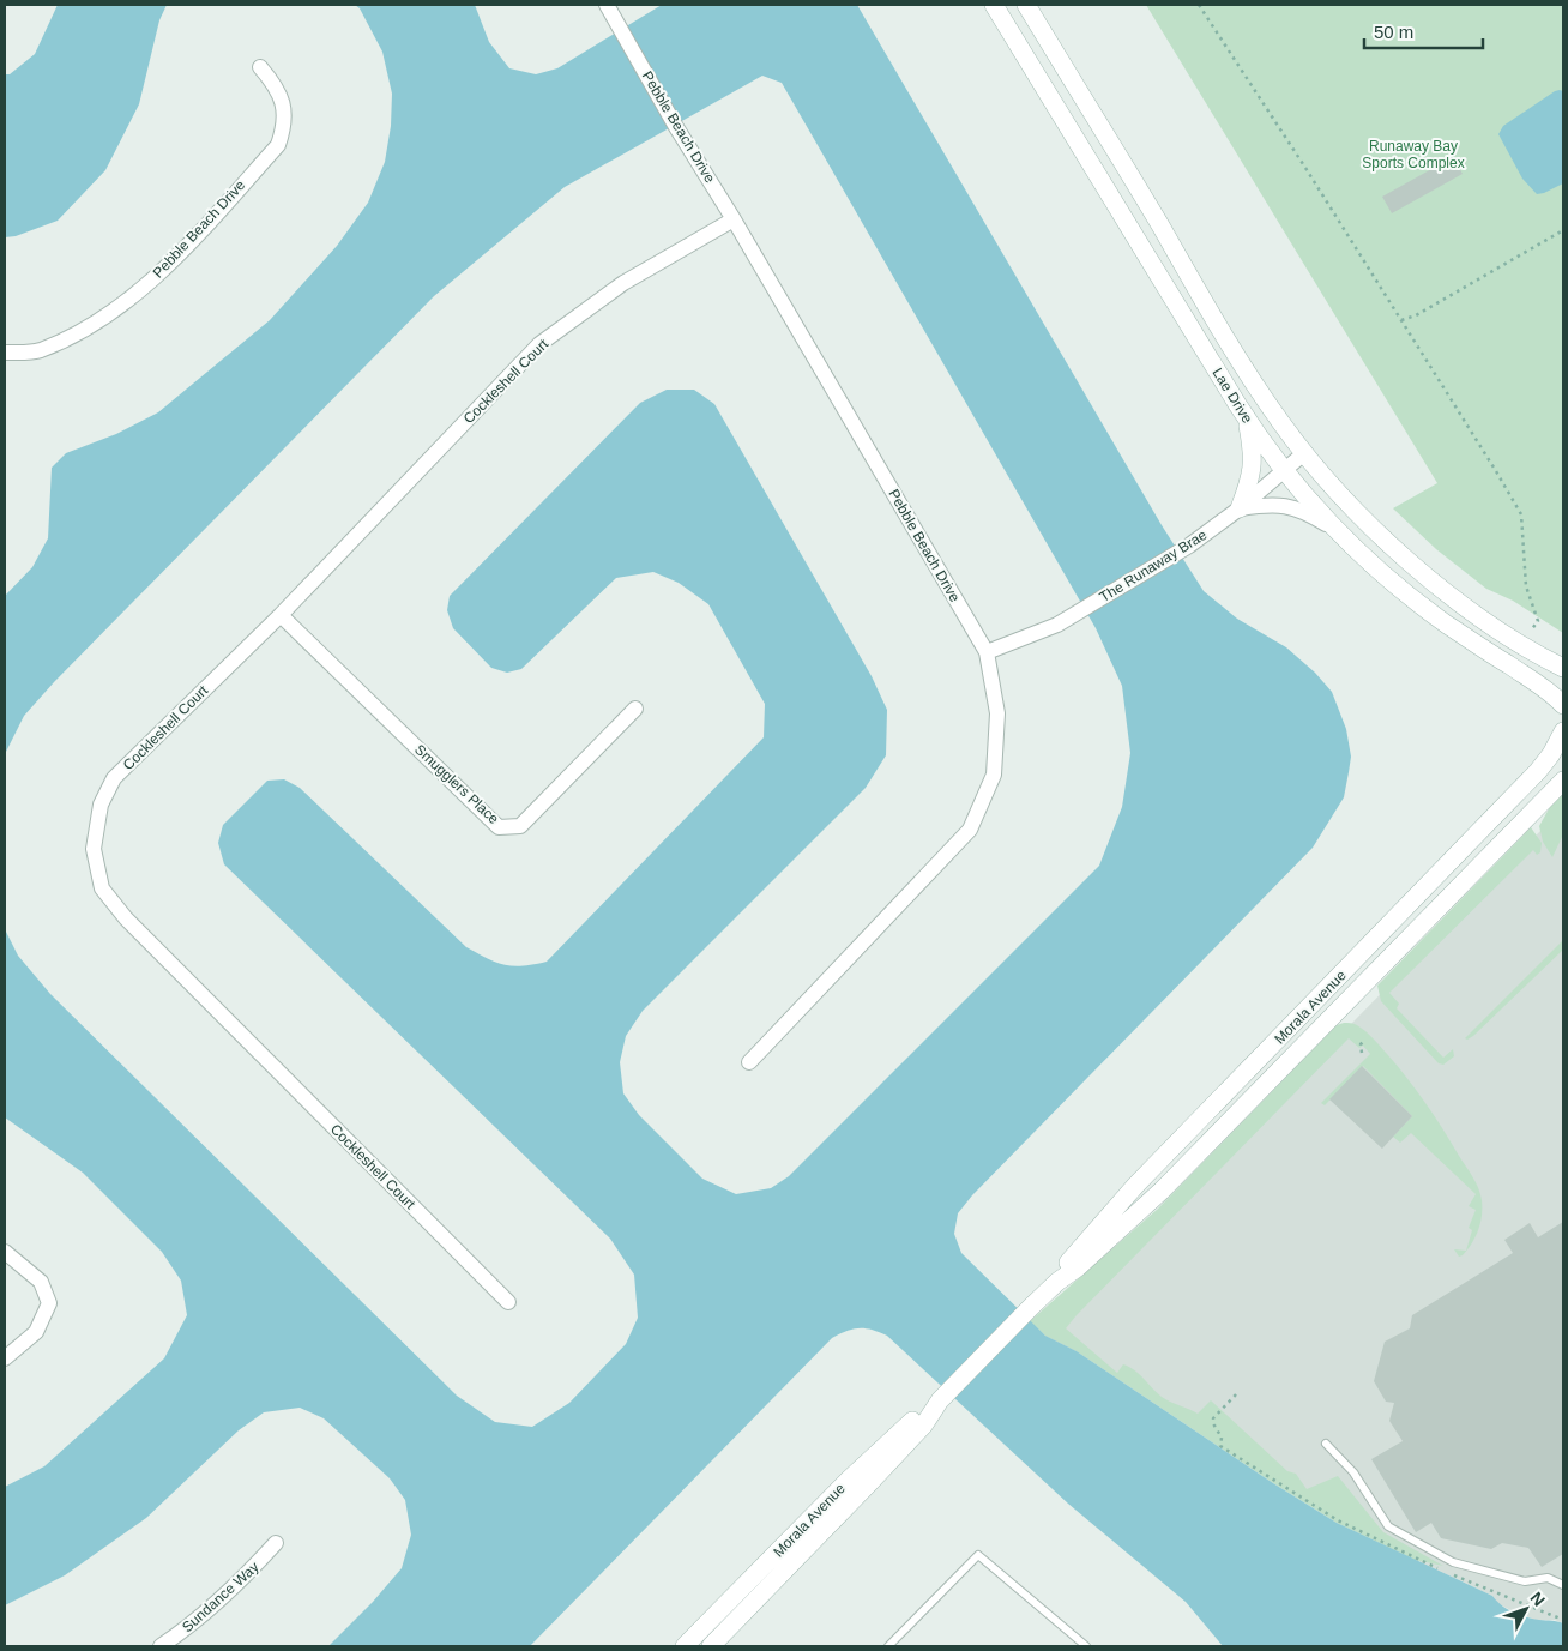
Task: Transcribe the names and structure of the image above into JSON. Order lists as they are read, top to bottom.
{
  "streets": {
    "main road": ["Lae Drive", "Morala Avenue"],
    "street": [
      "Pebble Beach Drive",
      "Cockleshell Court",
      "The Runaway Brae",
      "Smugglers Place",
      "Sundance Way"
    ]
  },
  "crossings": [
    ["Pebble Beach Drive", "Cockleshell Court"],
    ["Pebble Beach Drive", "The Runaway Brae"],
    ["Cockleshell Court", "Smugglers Place"],
    ["Lae Drive", "The Runaway Brae"]
  ],
  "parks": ["Runaway Bay Sports Complex"],
  "scale_bar": "50 m",
  "north": "top right"
}
